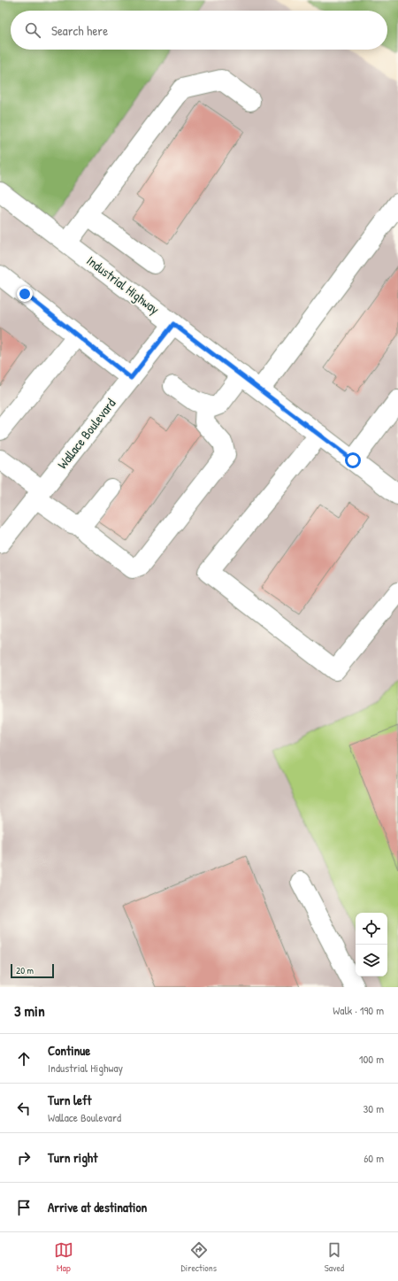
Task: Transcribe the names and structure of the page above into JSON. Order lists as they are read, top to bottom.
{
  "streets": {
    "street": ["Industrial Highway", "Wallace Boulevard"]
  },
  "crossings": [
    ["Industrial Highway", "Wallace Boulevard"]
  ],
  "scale_bar": "20 m",
  "page": {
    "search": "Search here",
    "scale": "20 m",
    "heading": ["3 min", "Walk · 190 m"],
    "list": [
      ["Continue", "Industrial Highway", "100 m"],
      ["Turn left", "Wallace Boulevard", "30 m"],
      ["Turn right", "60 m"],
      "Arrive at destination"
    ],
    "nav": ["Map", "Directions", "Saved"]
  }
}
